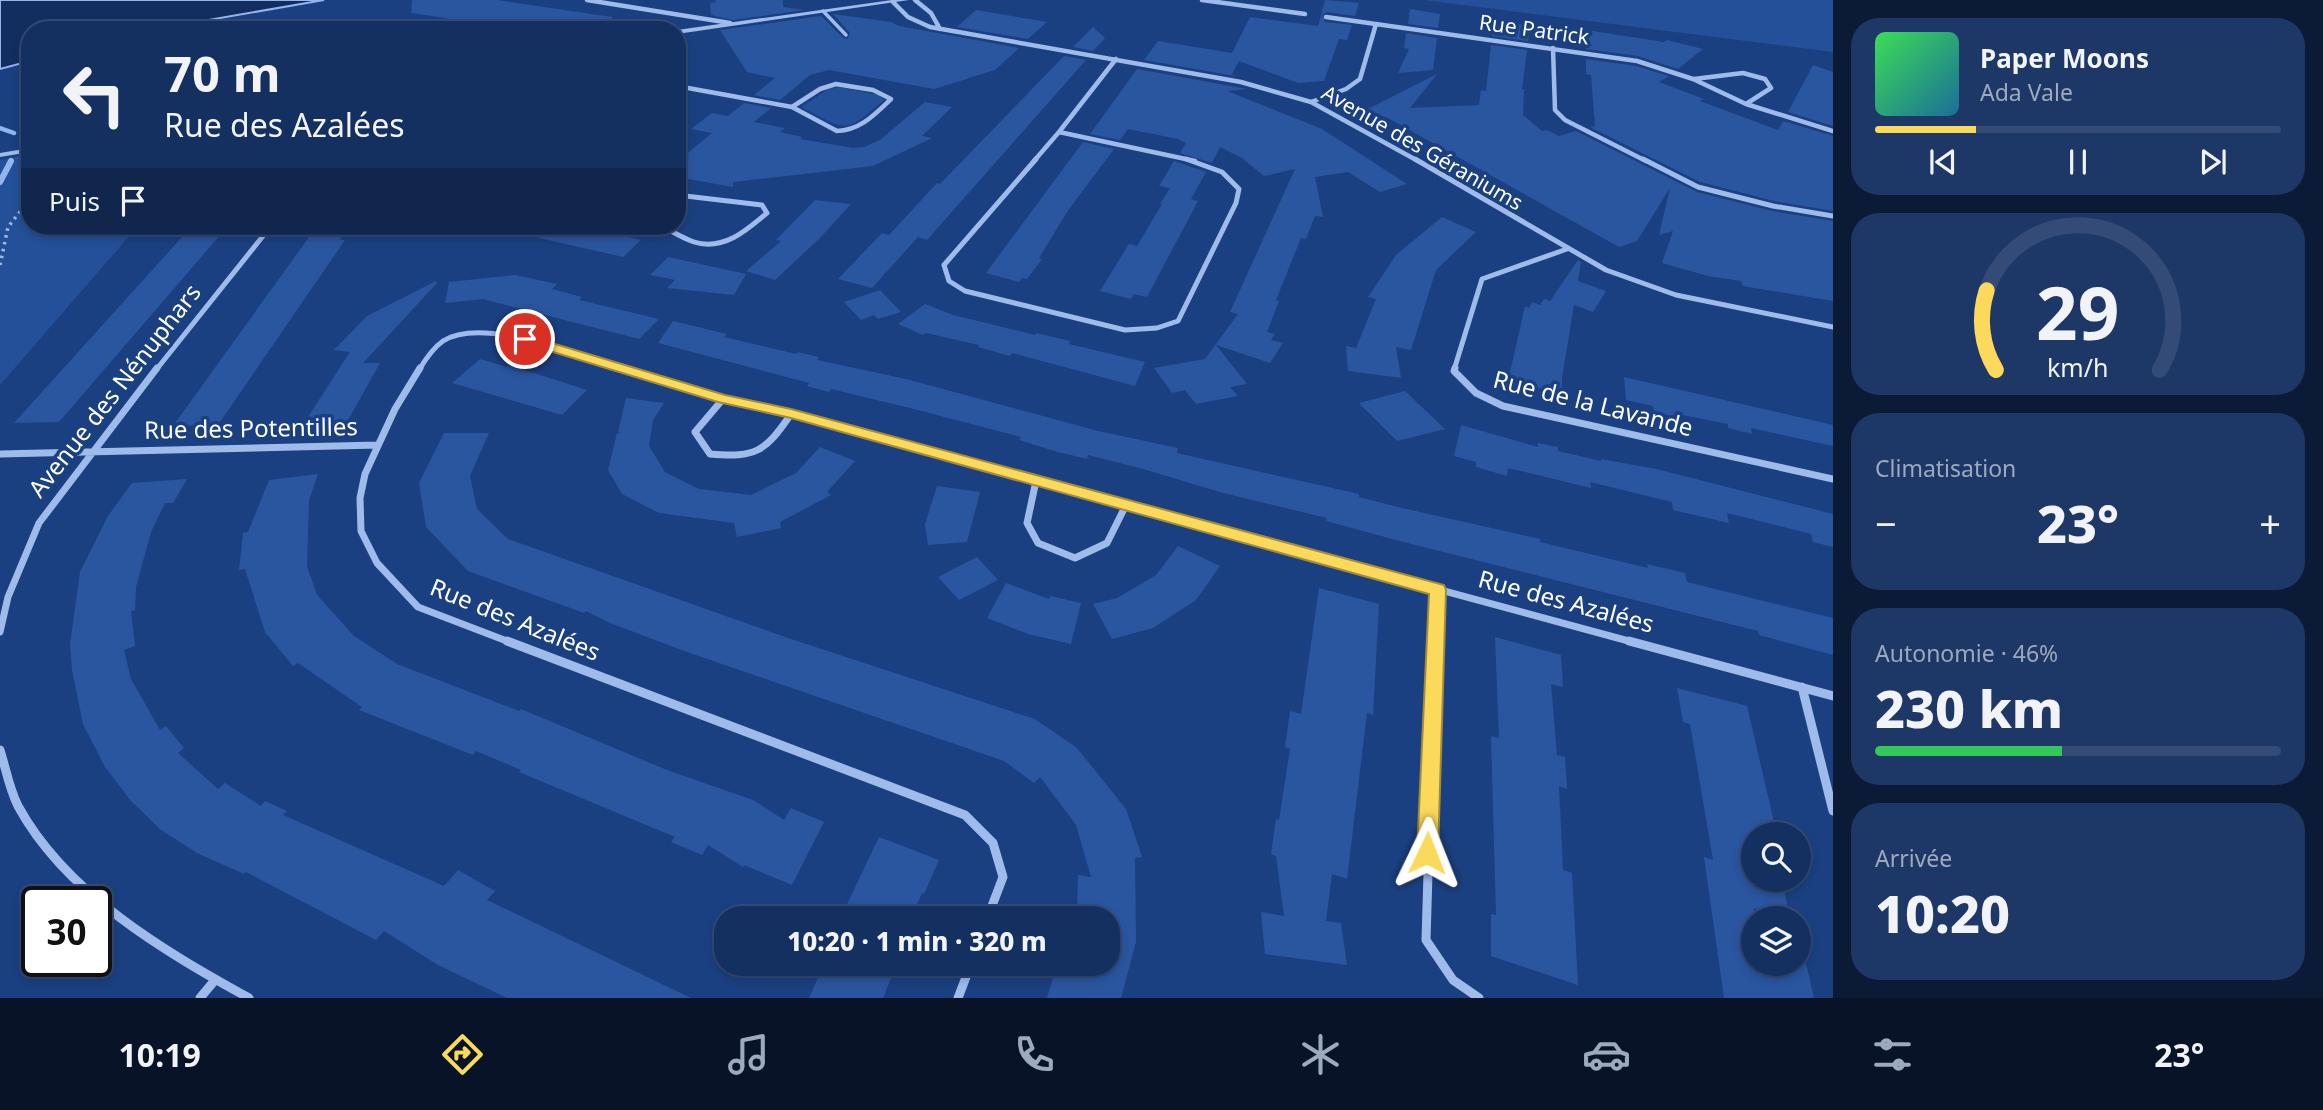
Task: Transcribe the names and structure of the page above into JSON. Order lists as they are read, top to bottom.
{
  "streets": {
    "street": [
      "Rue Patrick",
      "Avenue des Géraniums",
      "Avenue des Nénuphars",
      "Rue de la Lavande",
      "Rue des Potentilles",
      "Rue des Azalées"
    ]
  },
  "crossings": [
    ["Avenue des Géraniums", "Rue de la Lavande"],
    ["Avenue des Nénuphars", "Rue des Potentilles"],
    ["Rue des Potentilles", "Rue des Azalées"]
  ],
  "page": {
    "turn": ["70 m", "Rue des Azalées"],
    "song": ["Paper Moons", "Ada Vale"],
    "then": "Puis",
    "tile": [
      "Climatisation",
      ["Autonomie · 46%", "230 km"],
      ["Arrivée", "10:20"]
    ],
    "heat": ["−", "23°", "+"],
    "limit": "30",
    "trip": "10:20 · 1 min · 320 m",
    "tabs": ["10:19", "23°"],
    "gauge": ["29", "km/h"]
  }
}
